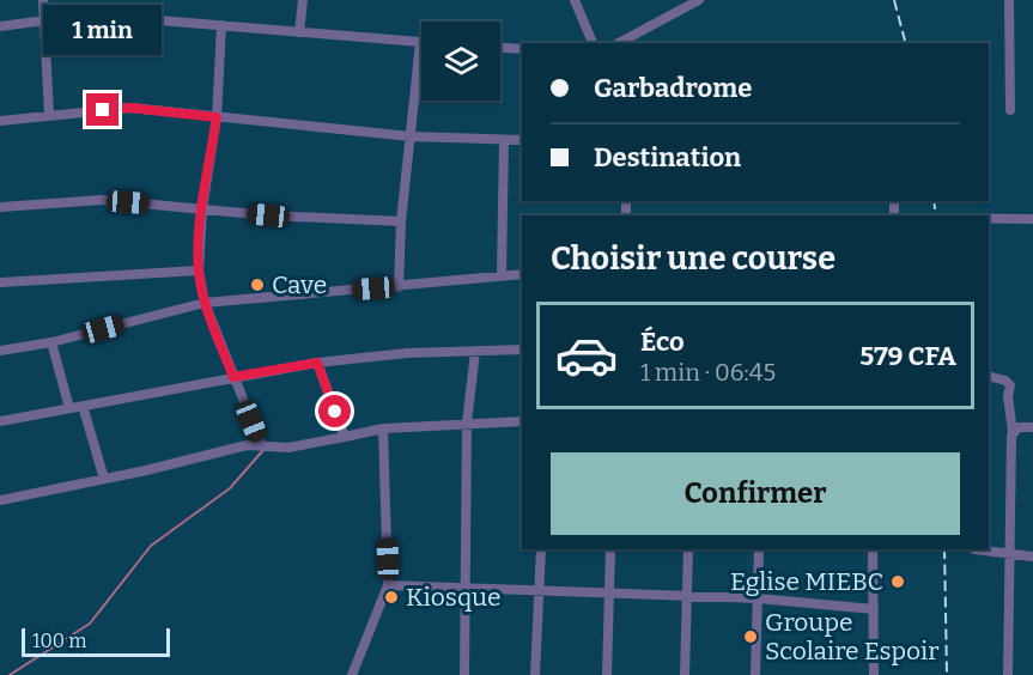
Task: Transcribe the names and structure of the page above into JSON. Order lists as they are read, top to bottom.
{
  "places": [
    "Cave",
    "Eglise MIEBC",
    "Kiosque",
    "Groupe Scolaire Espoir"
  ],
  "scale_bar": "100 m",
  "page": {
    "bubble": "1 min",
    "banner": ["Garbadrome", "Destination"],
    "heading": "Choisir une course",
    "list": [
      {
        "name": "Éco",
        "note": "1 min · 06:45",
        "value": "579 CFA"
      }
    ],
    "buttons": "Confirmer",
    "scale": "100 m"
  }
}
